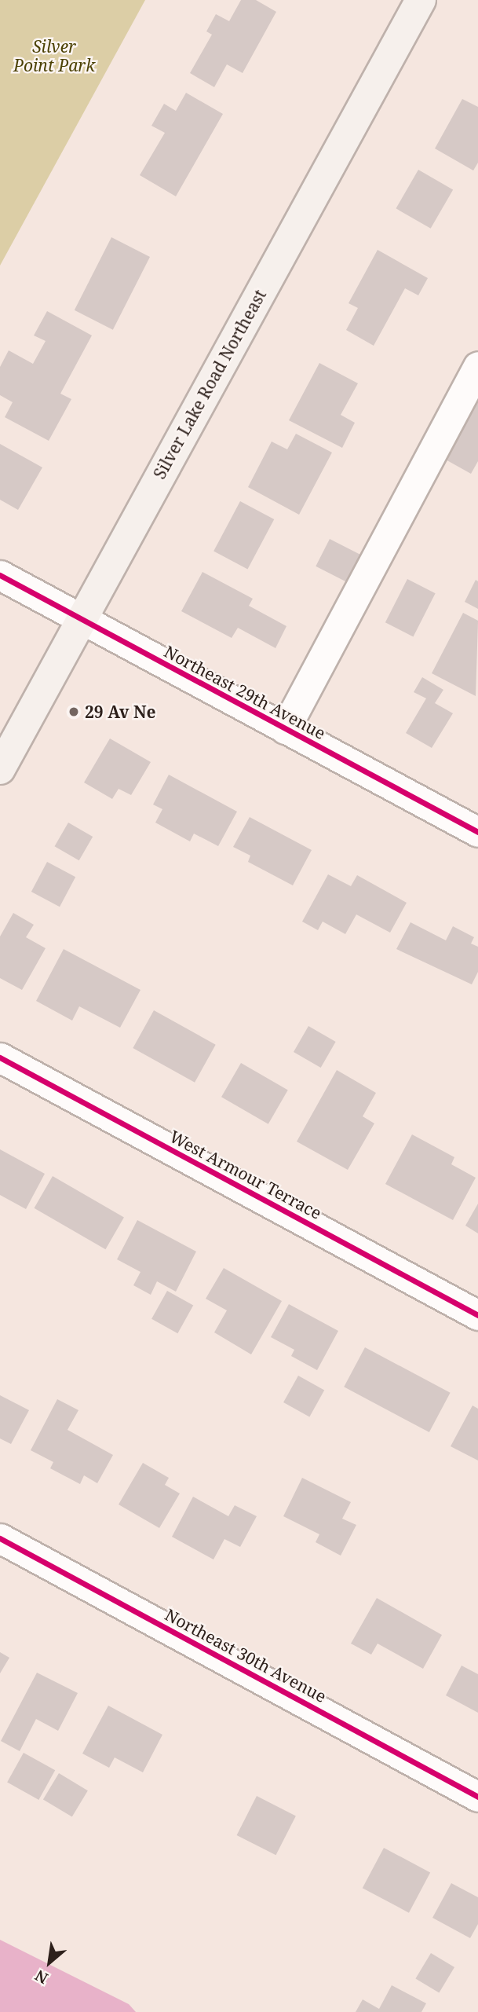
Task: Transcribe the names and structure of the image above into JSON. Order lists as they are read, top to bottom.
{
  "streets": {
    "main road": ["Silver Lake Road Northeast"],
    "street": ["Northeast 29th Avenue", "West Armour Terrace", "Northeast 30th Avenue"]
  },
  "crossings": [
    ["Silver Lake Road Northeast", "Northeast 29th Avenue"]
  ],
  "parks": ["Silver Point Park"],
  "places": ["29 Av Ne"],
  "north": "bottom left"
}
